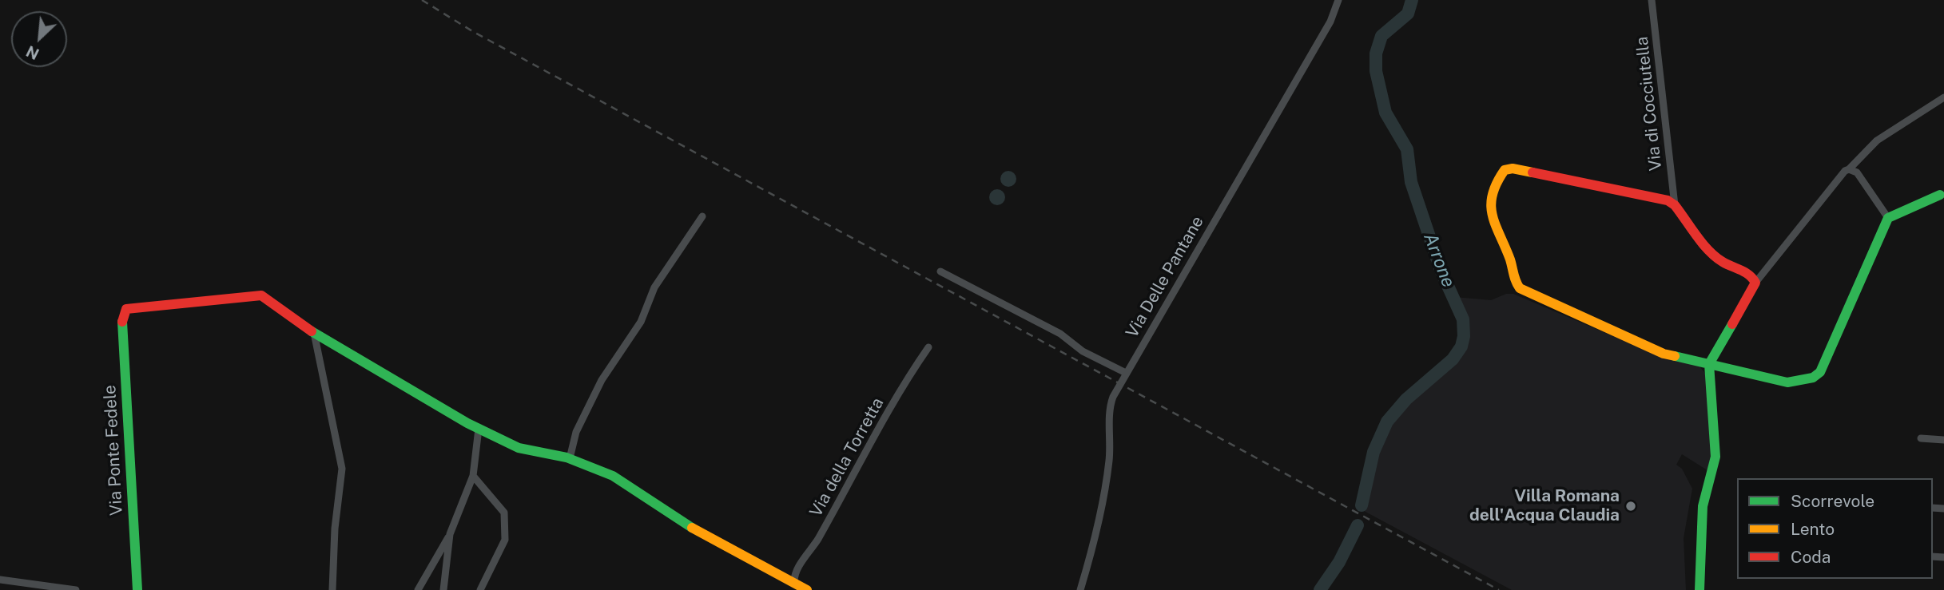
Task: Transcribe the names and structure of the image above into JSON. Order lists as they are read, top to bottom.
{
  "streets": {
    "street": [
      "Via di Cocciutella",
      "Via Delle Pantane",
      "Via Ponte Fedele",
      "Via della Torretta"
    ]
  },
  "water": ["Arrone"],
  "places": ["Villa Romana dell'Acqua Claudia"],
  "legend": ["Scorrevole", "Lento", "Coda"],
  "north": "bottom left"
}
